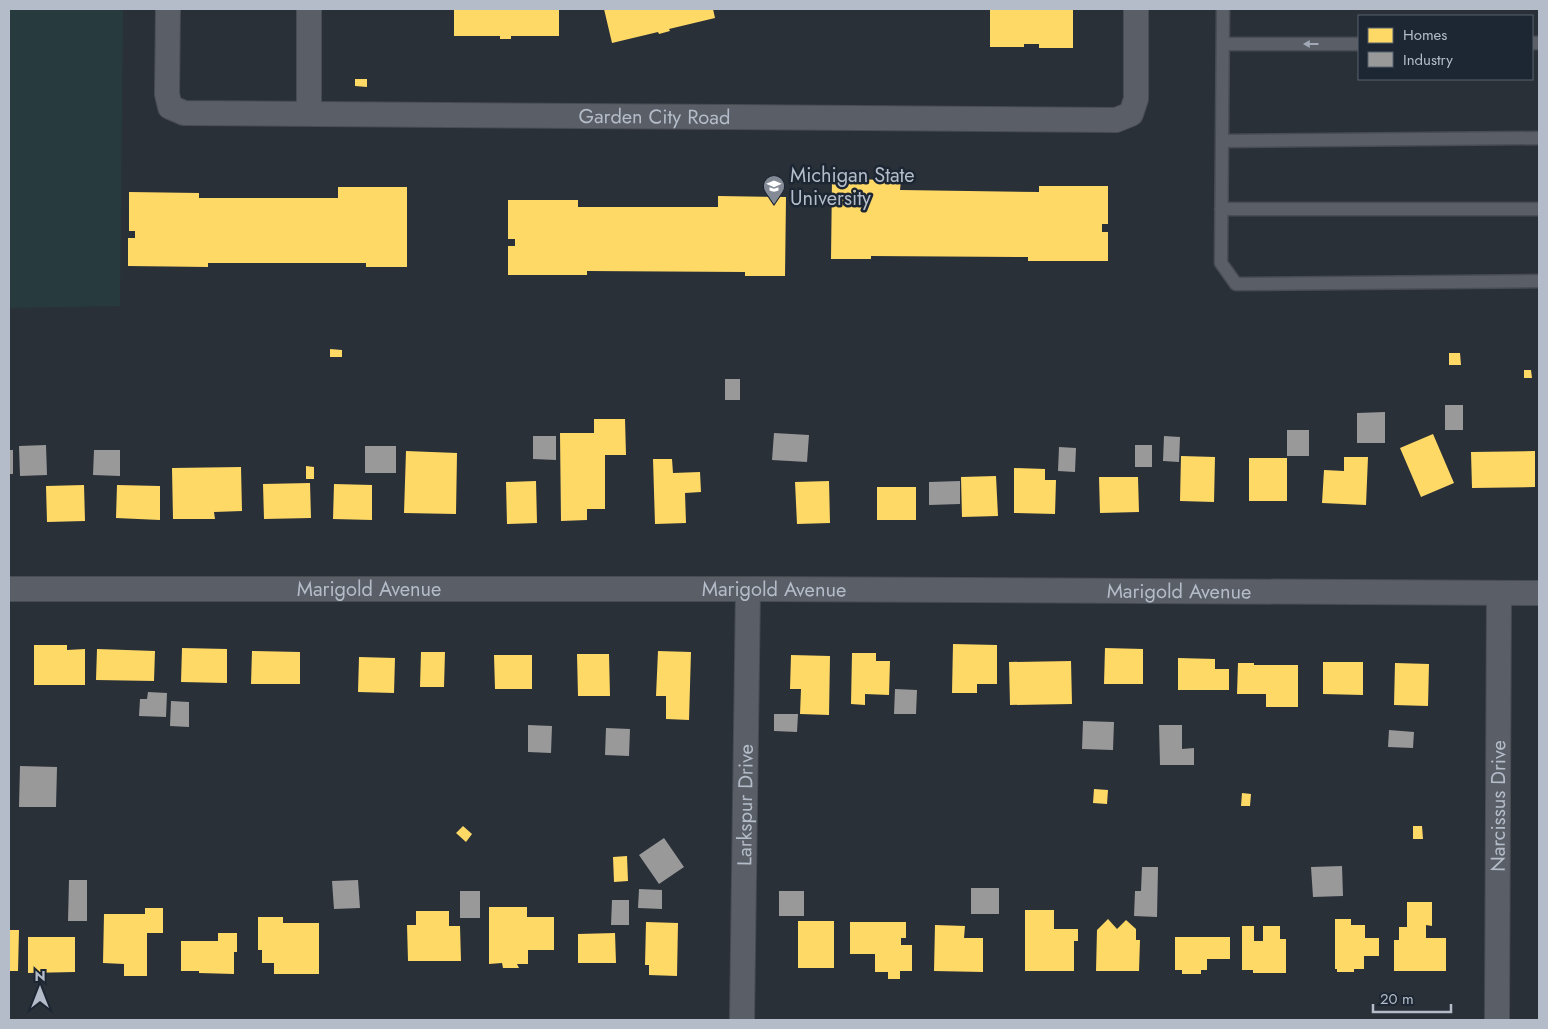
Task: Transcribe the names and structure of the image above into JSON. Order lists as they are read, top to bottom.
{
  "streets": {
    "street": [
      "Garden City Road",
      "Marigold Avenue",
      "Larkspur Drive",
      "Narcissus Drive"
    ]
  },
  "crossings": [
    ["Marigold Avenue", "Larkspur Drive"],
    ["Marigold Avenue", "Narcissus Drive"]
  ],
  "places": {
    "school or university": ["Michigan State University"]
  },
  "legend": ["Homes", "Industry"],
  "scale_bar": "20 m",
  "north": "top"
}
